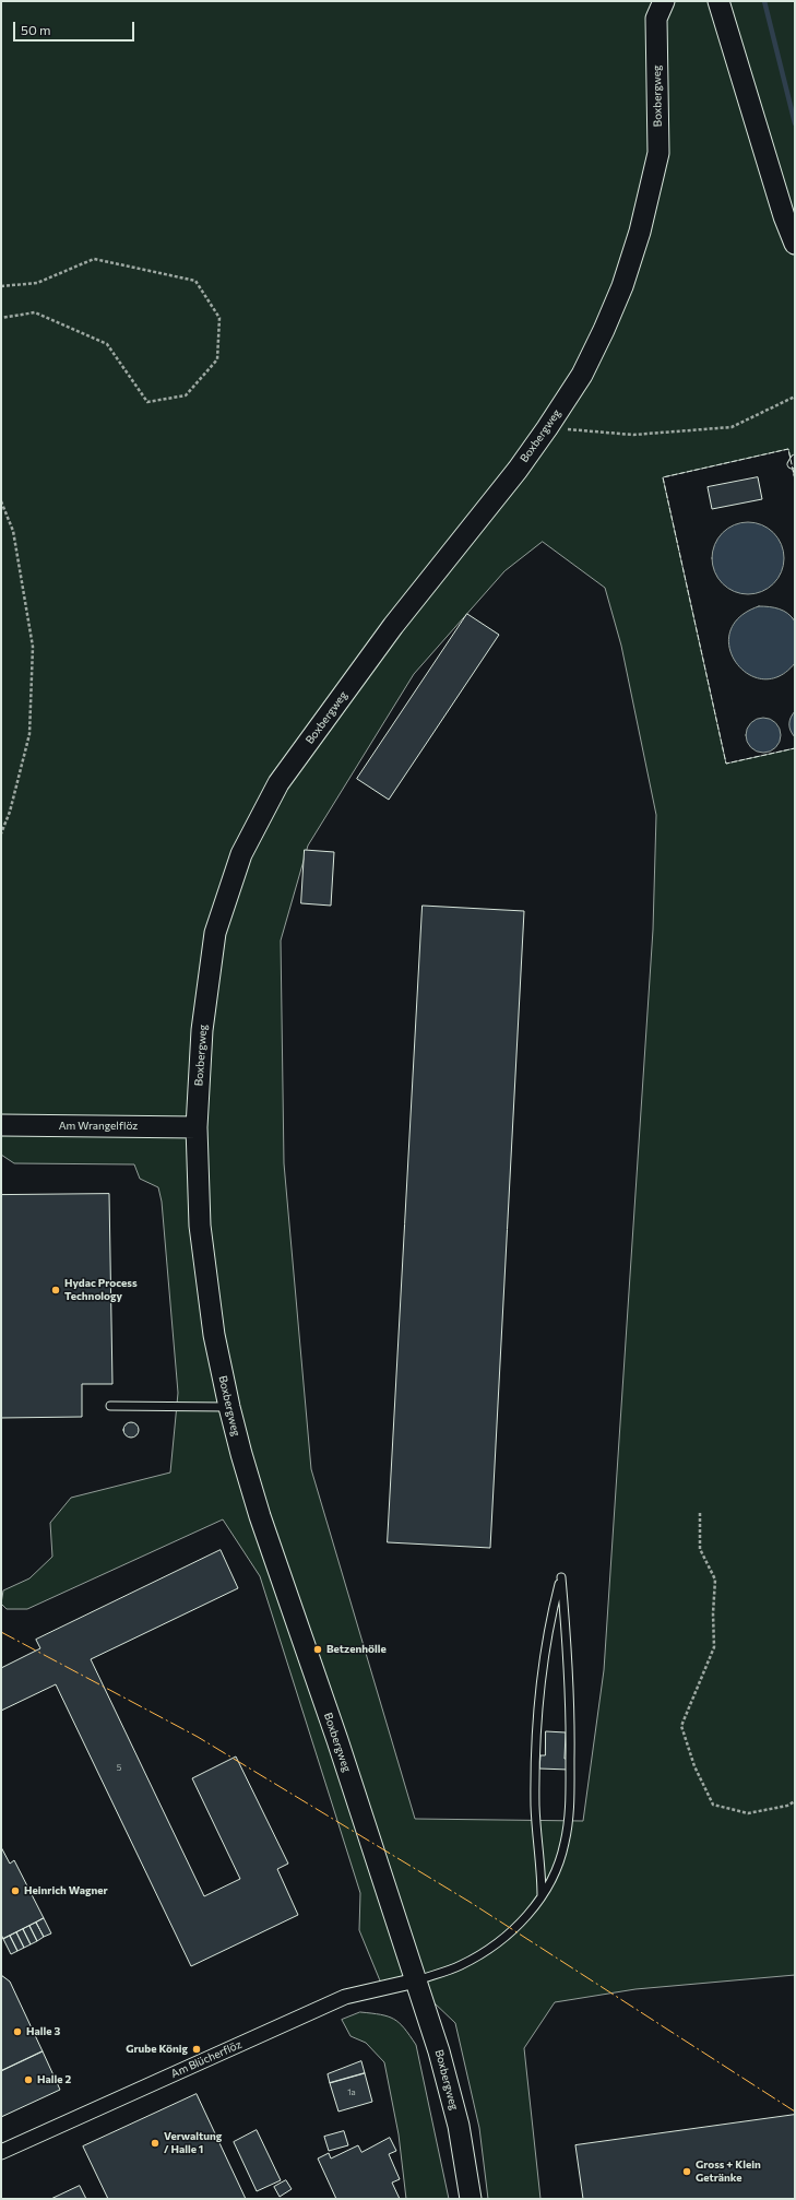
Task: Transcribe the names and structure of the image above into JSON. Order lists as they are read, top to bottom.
{
  "streets": {
    "street": ["Boxbergweg", "Am Wrangelflöz", "Am Blücherflöz"]
  },
  "crossings": [
    ["Boxbergweg", "Am Wrangelflöz"],
    ["Boxbergweg", "Am Blücherflöz"]
  ],
  "places": [
    "Hydac Process Technology",
    "Betzenhölle",
    "Heinrich Wagner",
    "Halle 3",
    "Grube König",
    "Halle 2",
    "Verwaltung / Halle 1",
    "Gross + Klein Getränke"
  ],
  "house_numbers": ["5", "1a"],
  "scale_bar": "50 m"
}
